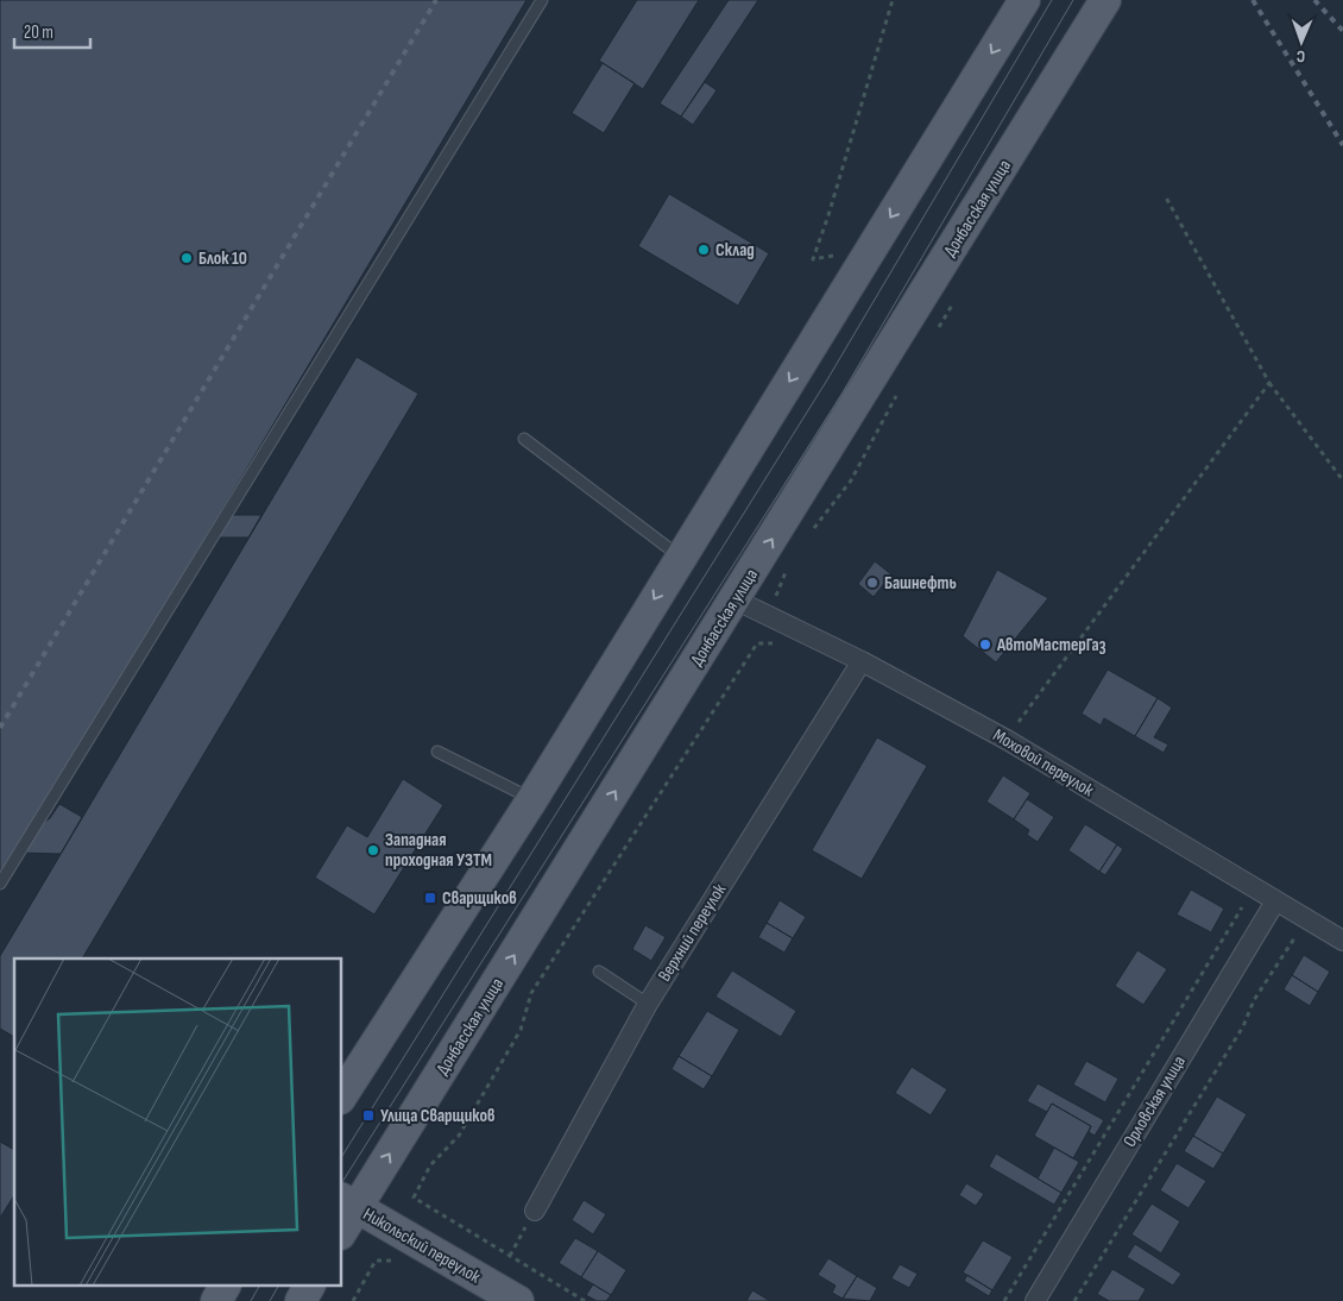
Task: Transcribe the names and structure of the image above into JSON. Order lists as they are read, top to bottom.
{
  "streets": {
    "main road": ["Донбасская улица", "Никольский переулок"],
    "street": ["Моховой переулок", "Верхний переулок", "Орловская улица"]
  },
  "crossings": [
    ["Донбасская улица", "Моховой переулок"],
    ["Донбасская улица", "Никольский переулок"],
    ["Моховой переулок", "Верхний переулок"],
    ["Моховой переулок", "Орловская улица"]
  ],
  "places": {
    "other": [
      "Склад",
      "Блок 10",
      "Башнефть",
      "АвтоМастерГаз",
      "Западная проходная УЗТМ"
    ],
    "transit": ["Сварщиков", "Улица Сварщиков"]
  },
  "scale_bar": "20 m",
  "north": "bottom"
}
